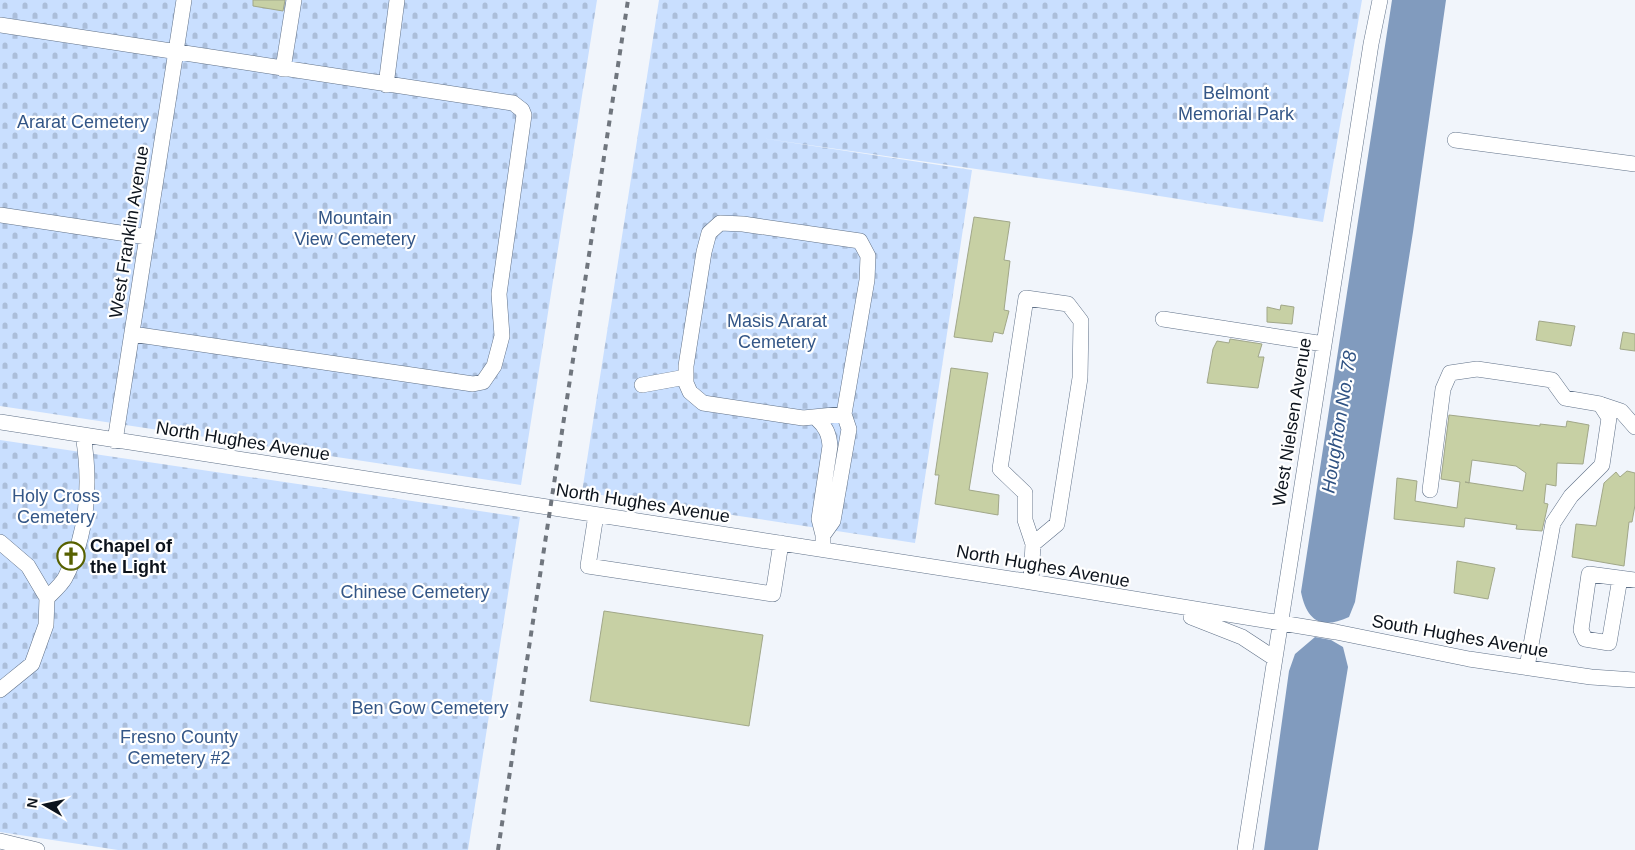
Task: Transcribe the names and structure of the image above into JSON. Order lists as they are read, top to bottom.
{
  "streets": {
    "street": [
      "West Franklin Avenue",
      "West Nielsen Avenue",
      "North Hughes Avenue",
      "South Hughes Avenue"
    ]
  },
  "crossings": [
    ["West Franklin Avenue", "North Hughes Avenue"],
    ["West Nielsen Avenue", "North Hughes Avenue"],
    ["West Nielsen Avenue", "South Hughes Avenue"],
    ["North Hughes Avenue", "South Hughes Avenue"]
  ],
  "water": ["Houghton No. 78"],
  "parks": [
    "Belmont Memorial Park",
    "Ararat Cemetery",
    "Mountain View Cemetery",
    "Masis Ararat Cemetery",
    "Holy Cross Cemetery",
    "Chinese Cemetery",
    "Ben Gow Cemetery",
    "Fresno County Cemetery #2"
  ],
  "places": {
    "church": ["Chapel of the Light"]
  },
  "north": "left"
}
